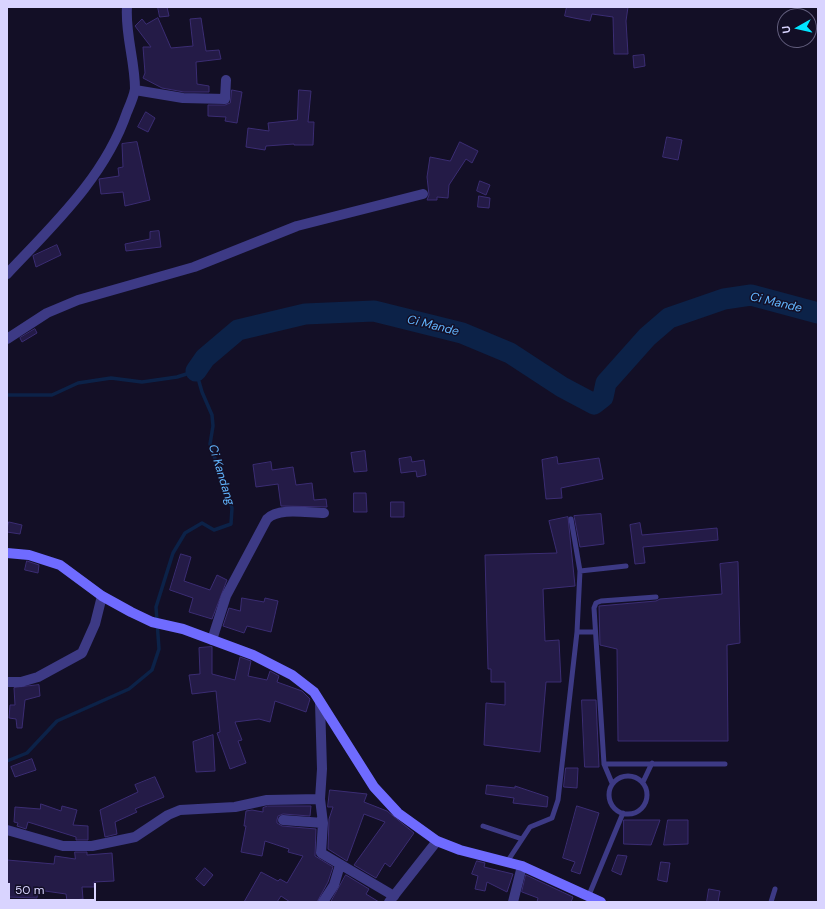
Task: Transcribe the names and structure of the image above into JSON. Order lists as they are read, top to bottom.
{
  "water": ["Ci Mande", "Ci Kandang"],
  "scale_bar": "50 m",
  "north": "left"
}
